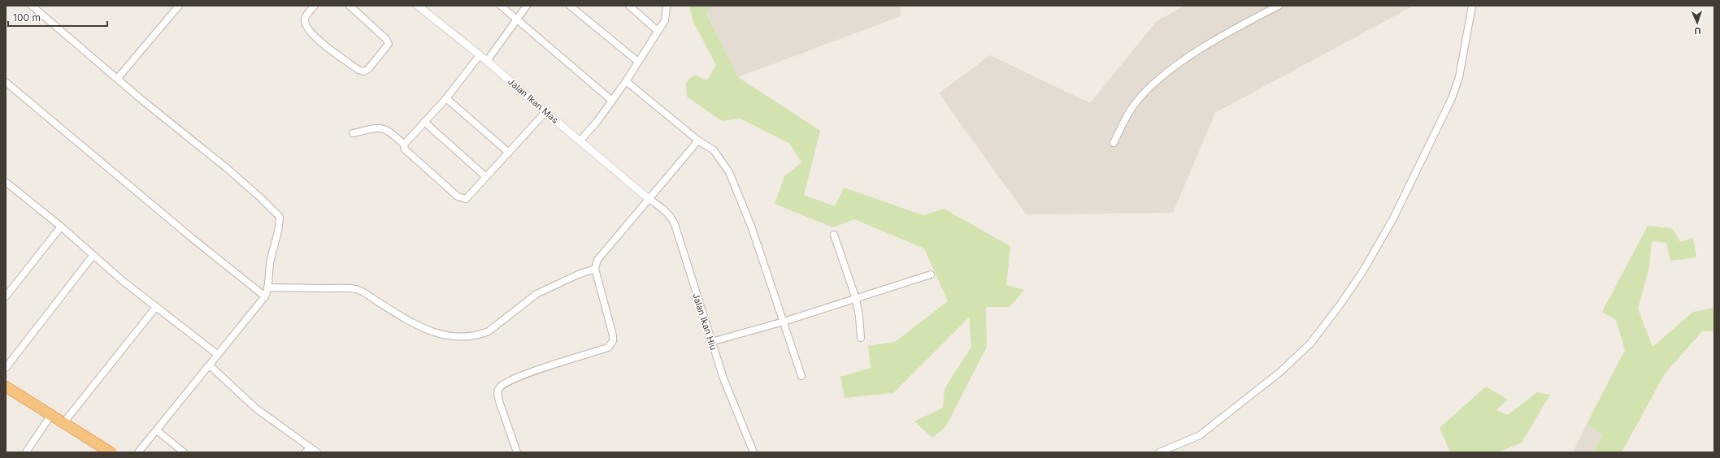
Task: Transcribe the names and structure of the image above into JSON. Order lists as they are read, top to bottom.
{
  "streets": {
    "street": ["Jalan Ikan Mas", "Jalan Ikan Hiu"]
  },
  "crossings": [
    ["Jalan Ikan Mas", "Jalan Ikan Hiu"]
  ],
  "scale_bar": "100 m",
  "north": "bottom"
}
